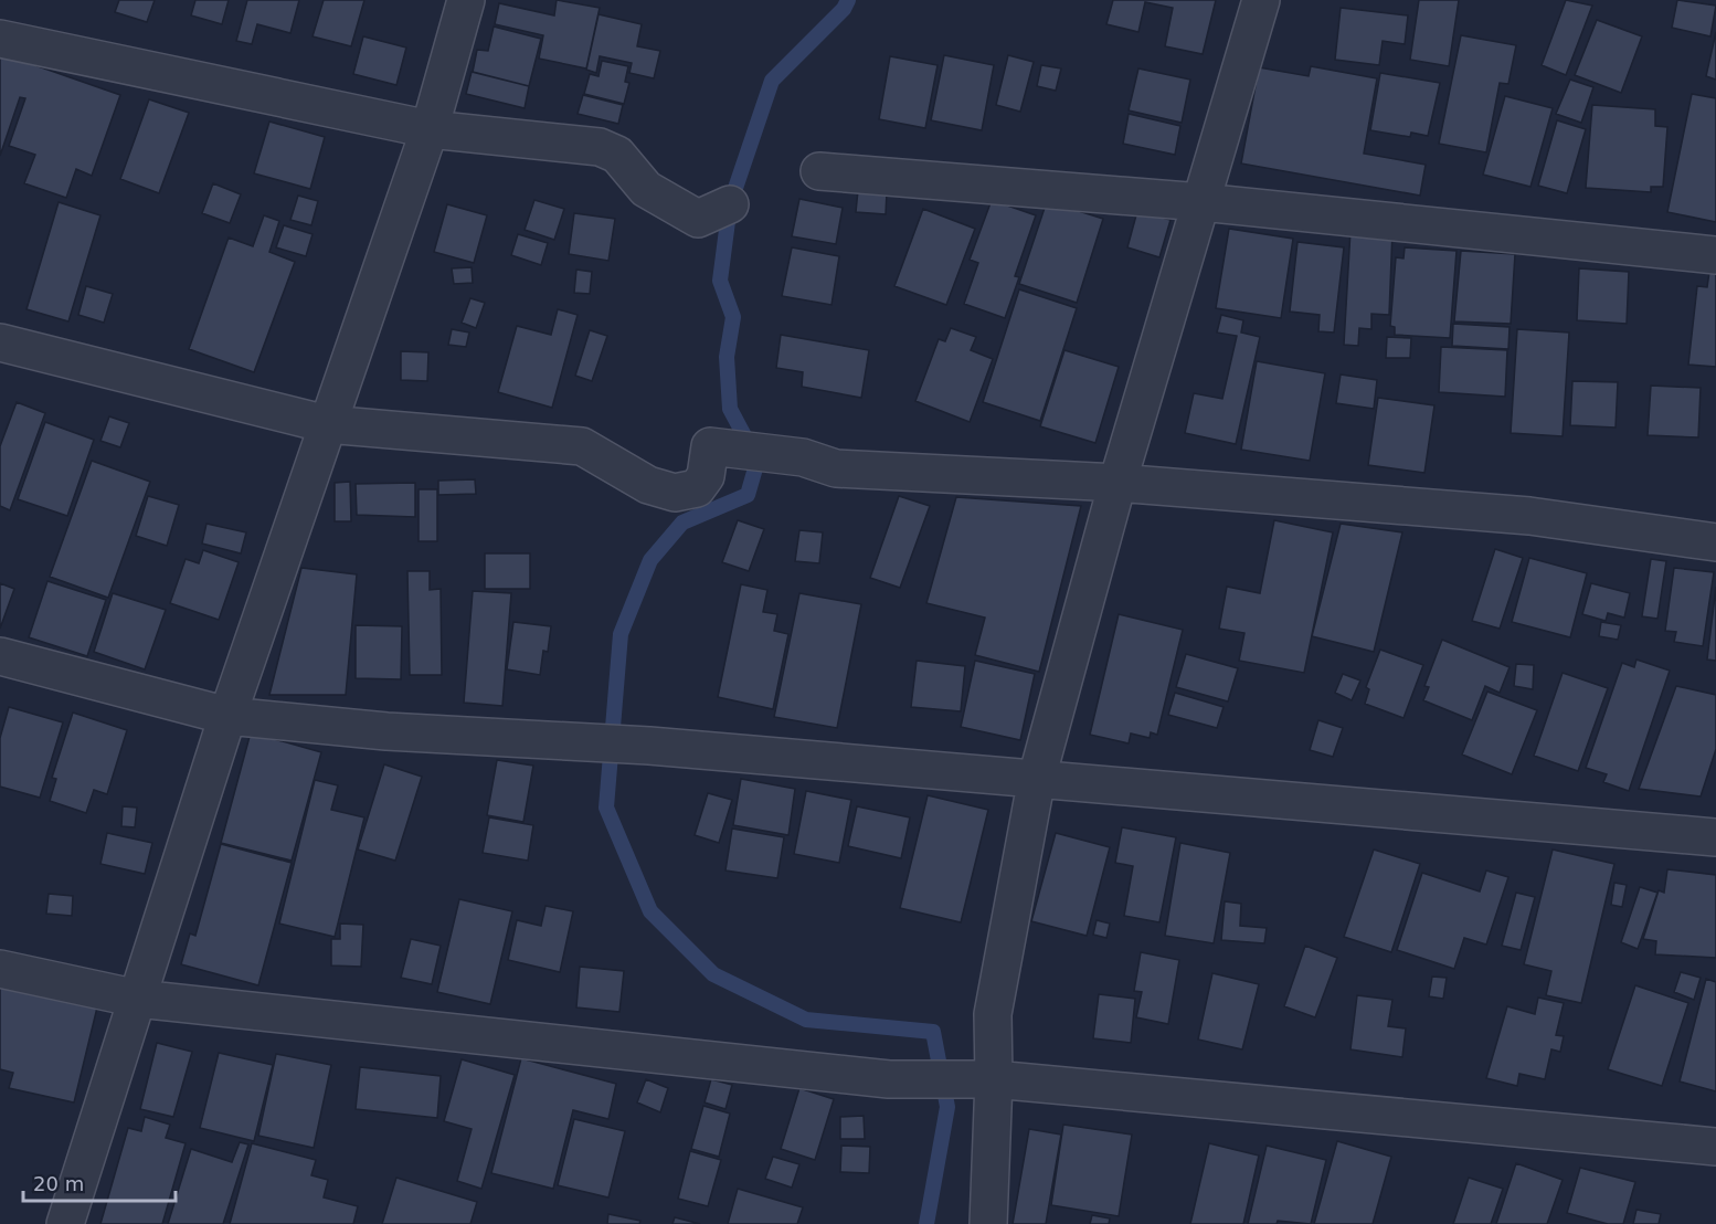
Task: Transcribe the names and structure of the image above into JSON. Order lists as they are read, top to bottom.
{
  "scale_bar": "20 m"
}
